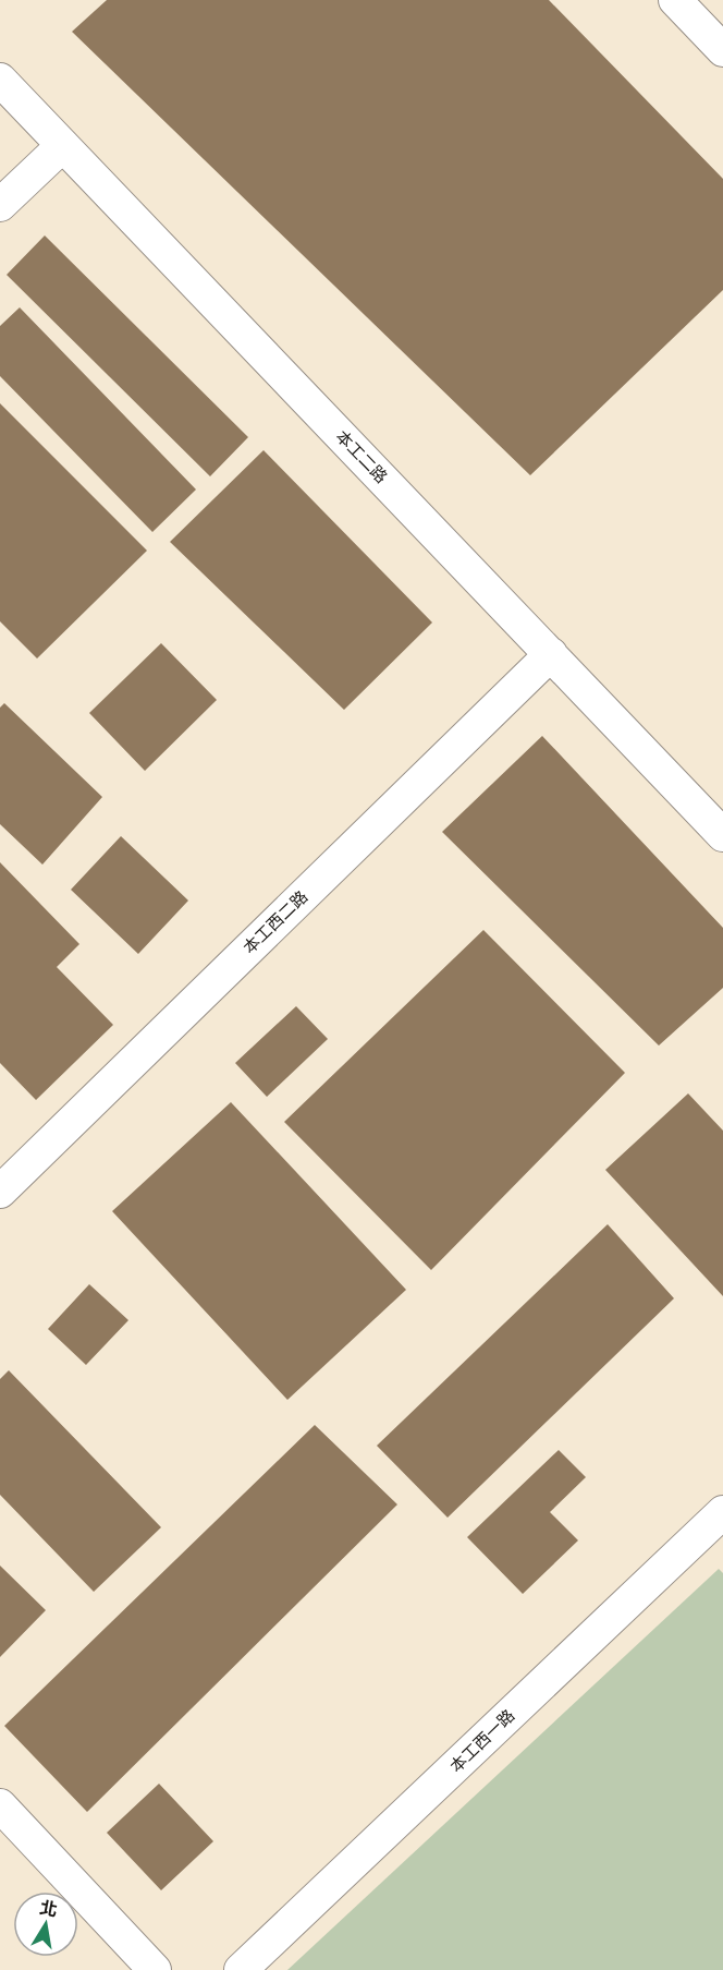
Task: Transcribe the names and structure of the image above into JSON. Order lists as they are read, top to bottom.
{
  "streets": {
    "street": ["本工二路", "本工西二路", "本工西一路"]
  },
  "crossings": [
    ["本工二路", "本工西二路"]
  ],
  "north": "top"
}
